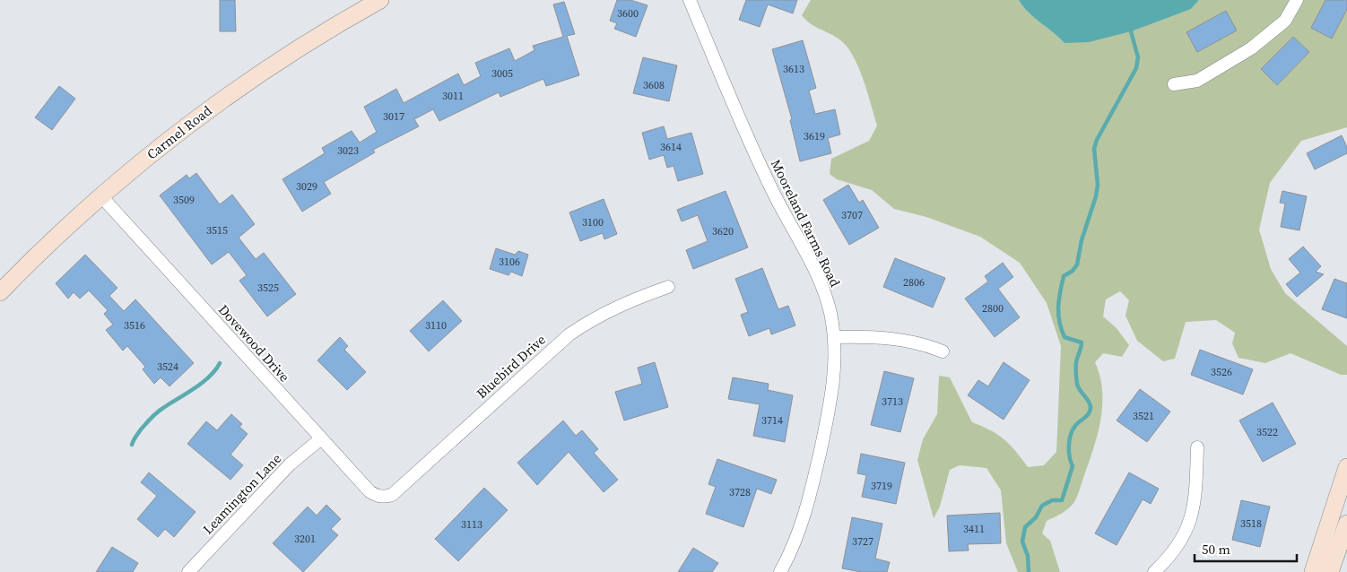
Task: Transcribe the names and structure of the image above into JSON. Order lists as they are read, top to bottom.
{
  "streets": {
    "main road": ["Carmel Road"],
    "street": [
      "Mooreland Farms Road",
      "Dovewood Drive",
      "Bluebird Drive",
      "Leamington Lane"
    ]
  },
  "crossings": [
    ["Carmel Road", "Dovewood Drive"],
    ["Dovewood Drive", "Bluebird Drive"],
    ["Dovewood Drive", "Leamington Lane"]
  ],
  "house_numbers": [
    "3600",
    "3613",
    "3005",
    "3608",
    "3011",
    "3017",
    "3619",
    "3614",
    "3023",
    "3029",
    "3509",
    "3707",
    "3100",
    "3515",
    "3620",
    "3106",
    "2806",
    "3525",
    "2800",
    "3516",
    "3110",
    "3524",
    "3526",
    "3713",
    "3521",
    "3714",
    "3522",
    "3719",
    "3728",
    "3518",
    "3113",
    "3411",
    "3201",
    "3727"
  ],
  "scale_bar": "50 m"
}
